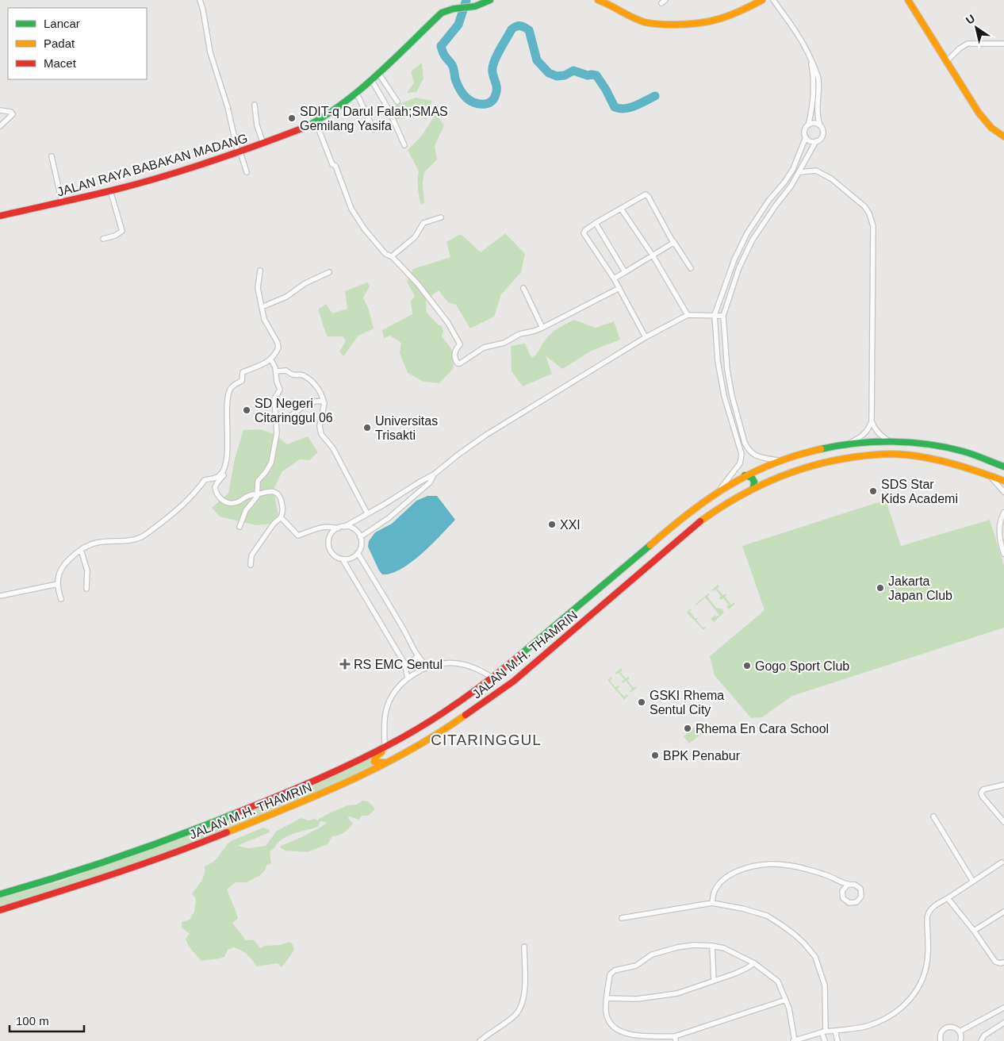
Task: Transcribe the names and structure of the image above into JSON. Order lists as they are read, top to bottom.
{
  "streets": {
    "main road": ["JALAN RAYA BABAKAN MADANG", "JALAN M.H. THAMRIN"]
  },
  "districts": ["CITARINGGUL"],
  "places": {
    "other": [
      "SDIT-q Darul Falah;SMAS Gemilang Yasifa",
      "SD Negeri Citaringgul 06",
      "Universitas Trisakti",
      "SDS Star Kids Academi",
      "XXI",
      "Jakarta Japan Club",
      "Gogo Sport Club",
      "GSKI Rhema Sentul City",
      "Rhema En Cara School",
      "BPK Penabur"
    ],
    "health": ["RS EMC Sentul"]
  },
  "legend": ["Lancar", "Padat", "Macet"],
  "scale_bar": "100 m",
  "north": "top left"
}
